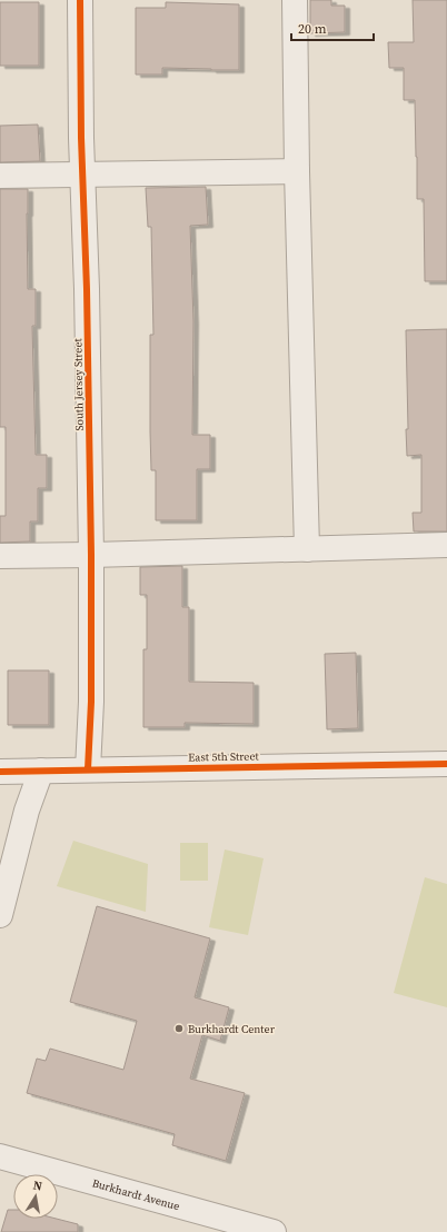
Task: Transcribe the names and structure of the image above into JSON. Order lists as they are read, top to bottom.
{
  "streets": {
    "street": ["South Jersey Street", "East 5th Street", "Burkhardt Avenue"]
  },
  "crossings": [
    ["South Jersey Street", "East 5th Street"]
  ],
  "places": ["Burkhardt Center"],
  "scale_bar": "20 m",
  "north": "top"
}
